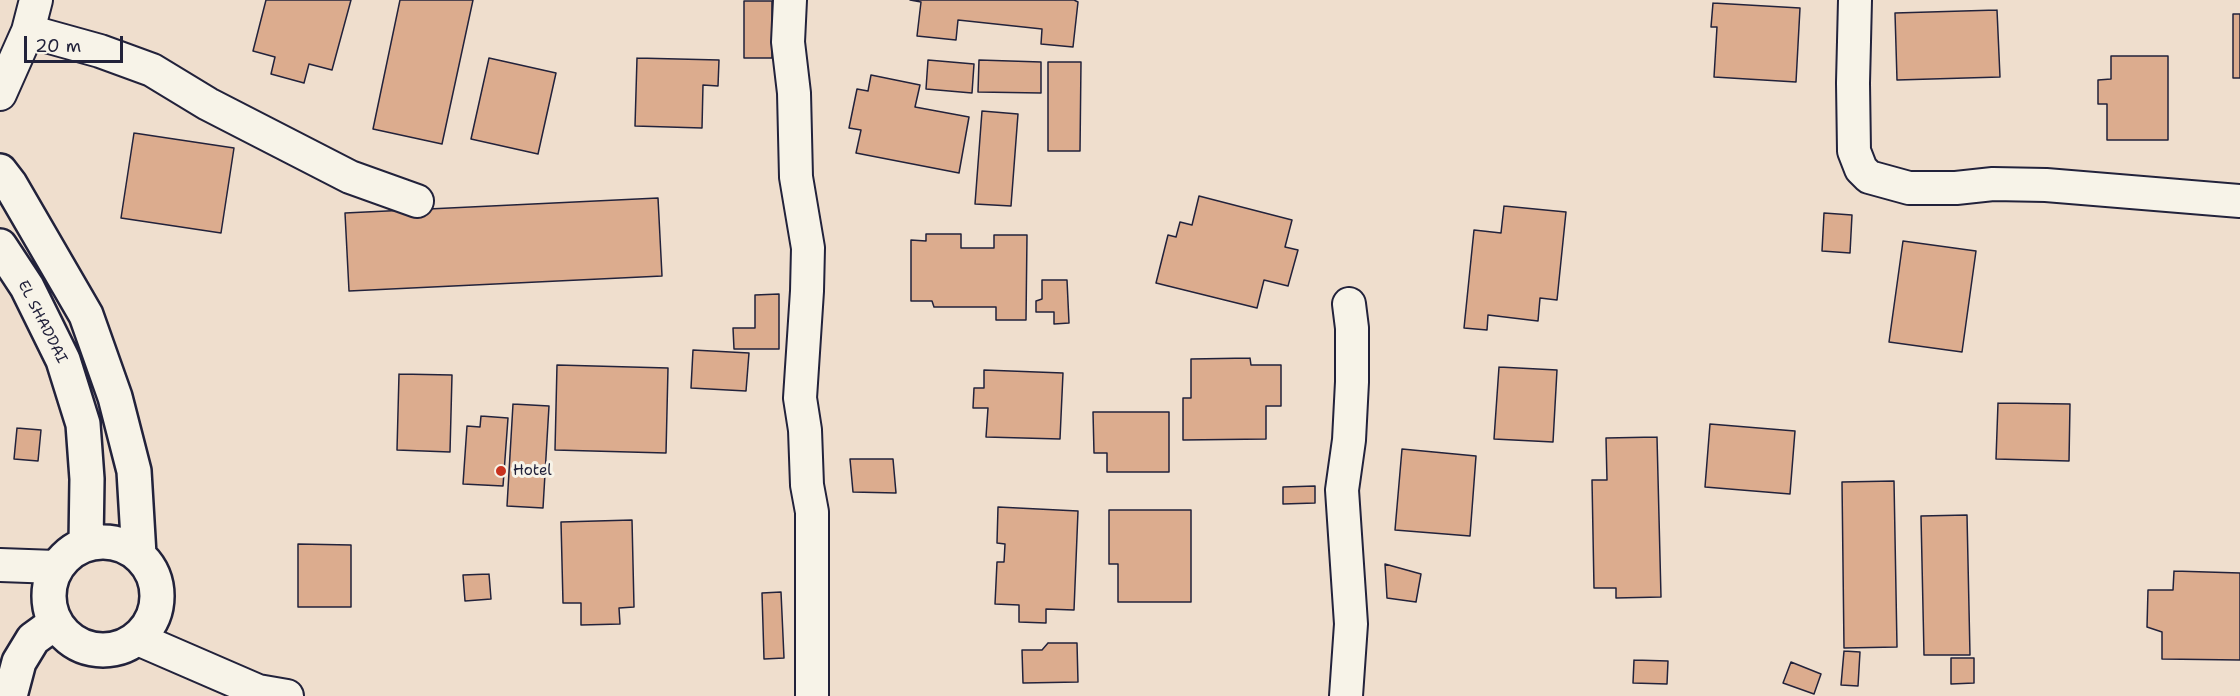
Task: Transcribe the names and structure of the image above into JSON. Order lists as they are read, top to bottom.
{
  "streets": {
    "street": ["EL SHADDAI"]
  },
  "places": ["Hotel"],
  "scale_bar": "20 m"
}
